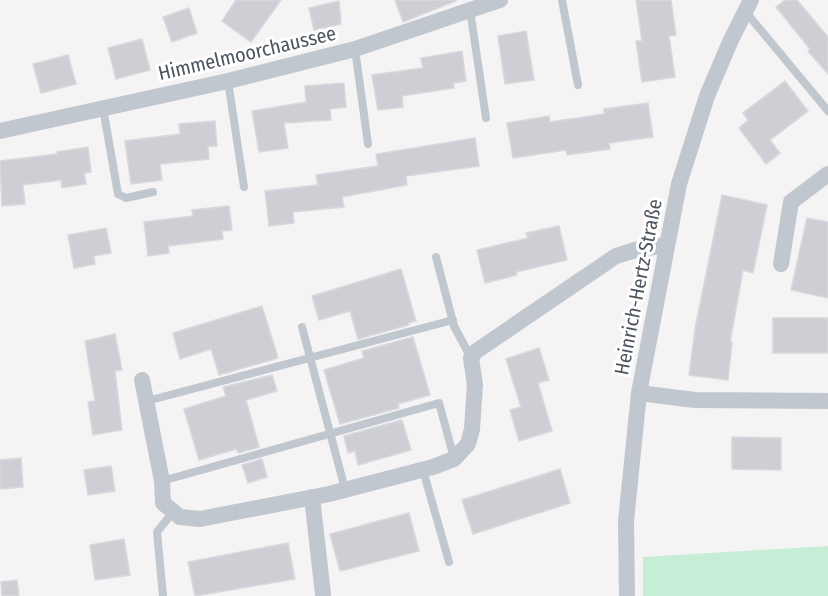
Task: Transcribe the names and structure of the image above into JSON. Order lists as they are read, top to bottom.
{
  "streets": {
    "street": ["Himmelmoorchaussee", "Heinrich-Hertz-Straße"]
  }
}
